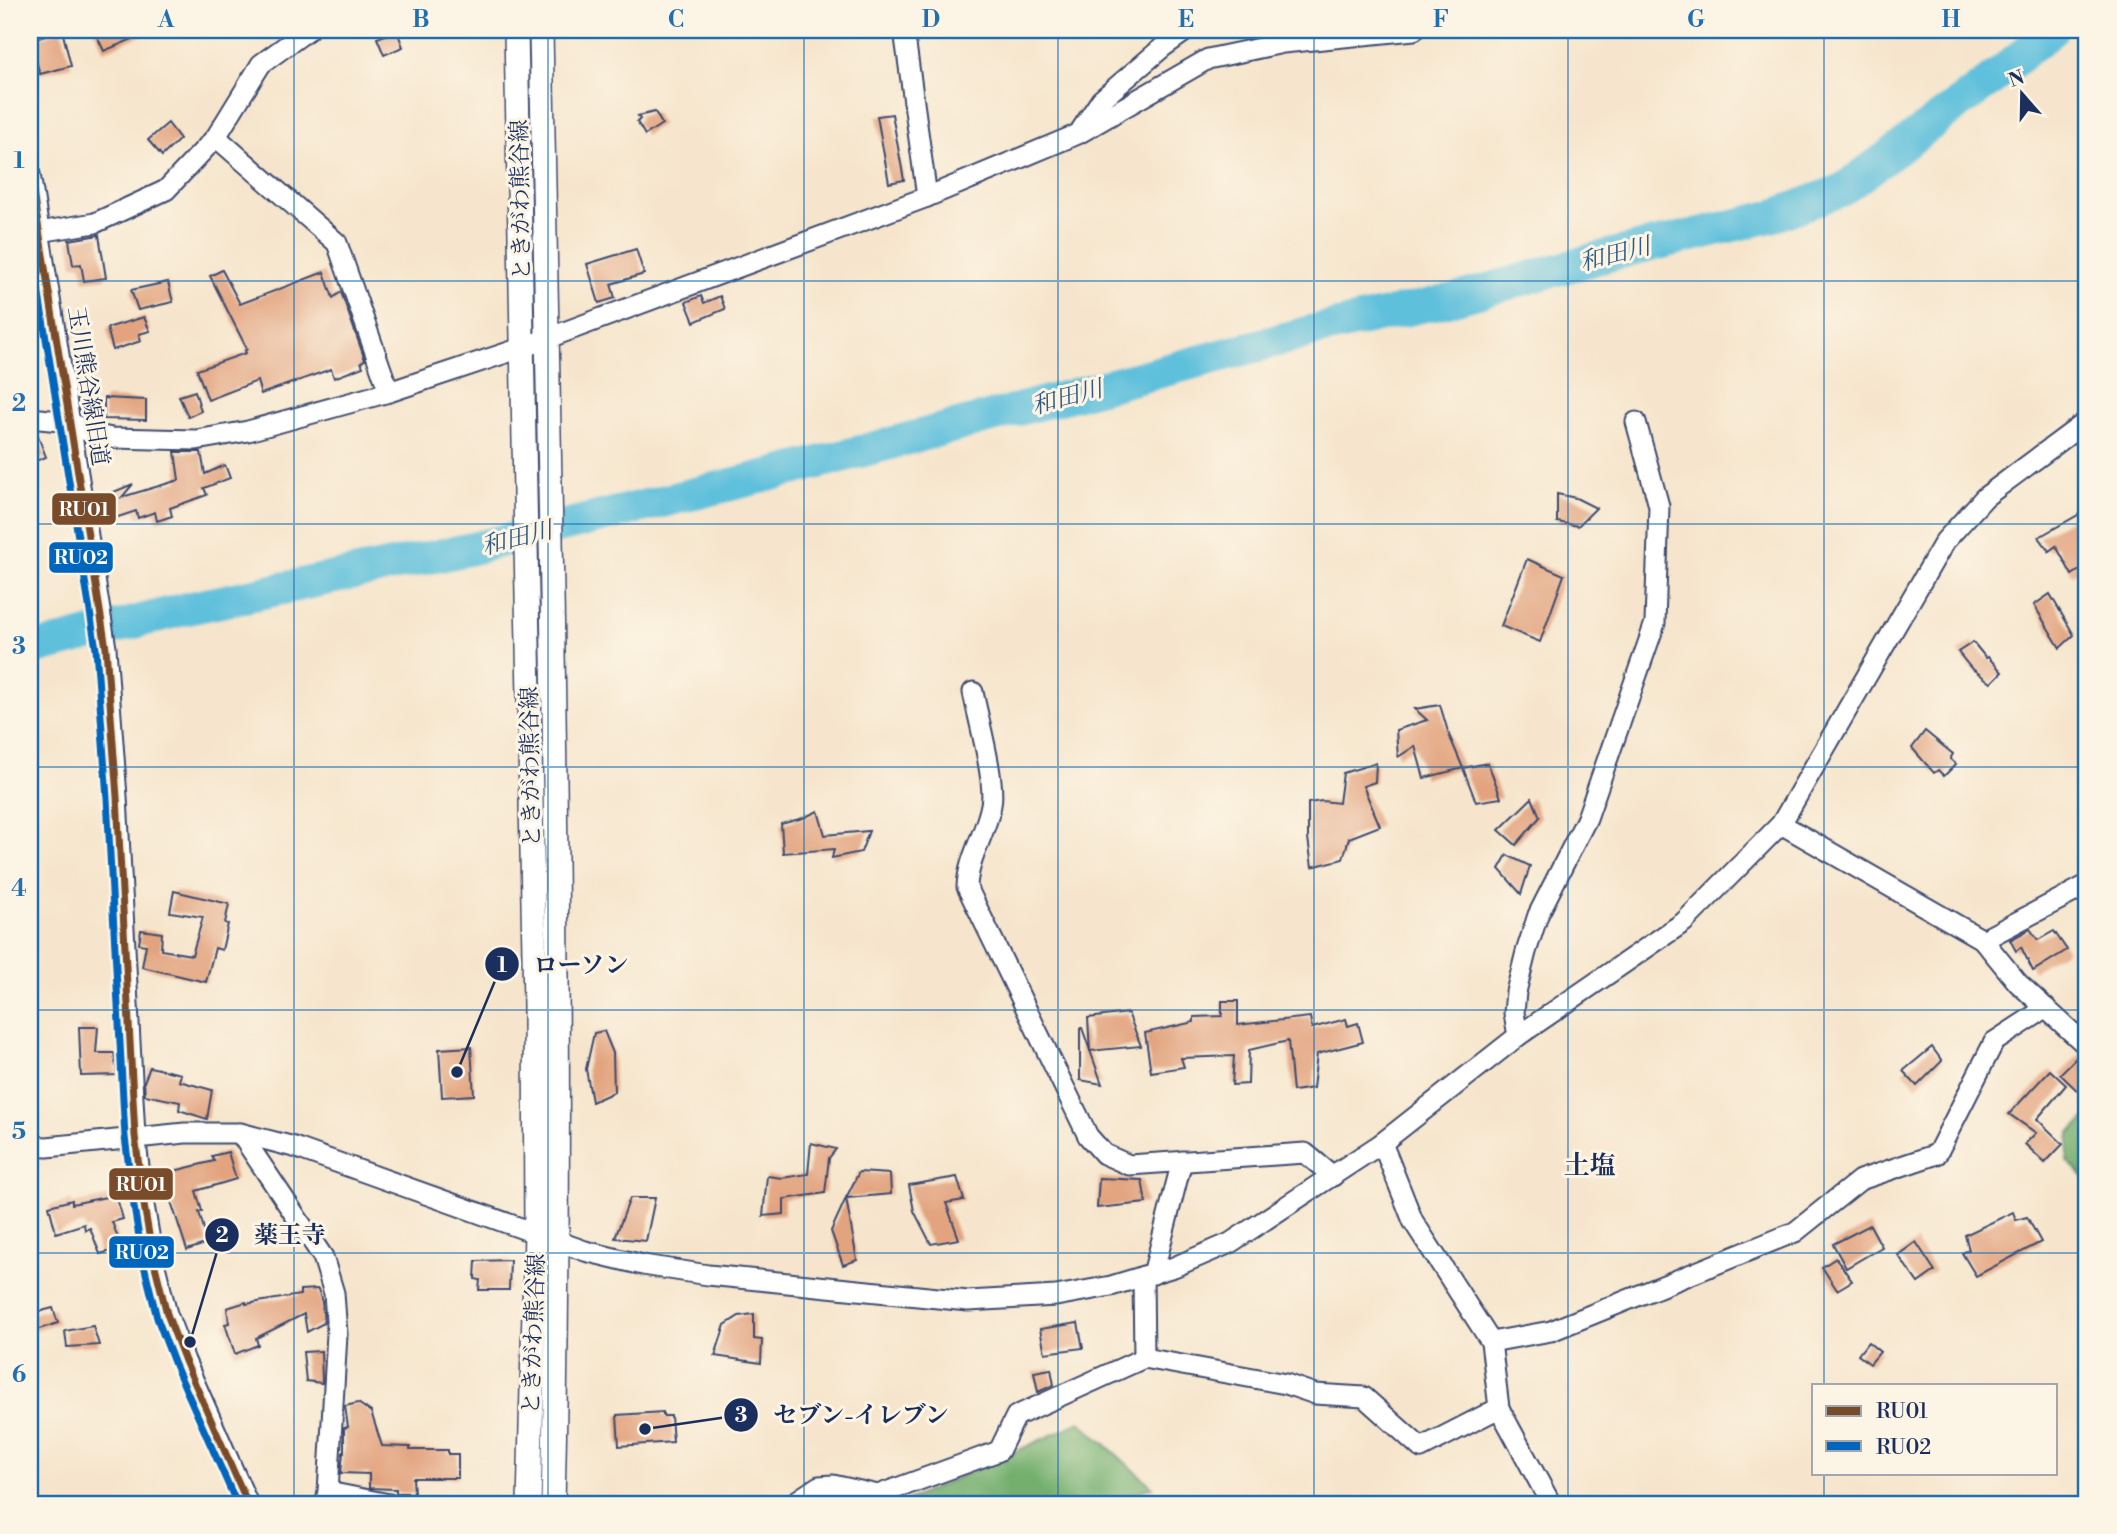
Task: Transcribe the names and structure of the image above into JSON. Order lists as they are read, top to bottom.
{
  "streets": {
    "main road": ["ときがわ熊谷線"],
    "street": ["玉川熊谷線旧道"]
  },
  "districts": ["土塩"],
  "water": ["和田川"],
  "places": ["ローソン", "薬王寺", "セブン-イレブン"],
  "lines": ["transit line RU01", "transit line RU02"],
  "legend": ["RU01", "RU02"],
  "north": "top",
  "grid": {
    "columns": [
      "A",
      "B",
      "C",
      "D",
      "E",
      "F",
      "G",
      "H"
    ],
    "rows": [
      "1",
      "2",
      "3",
      "4",
      "5",
      "6"
    ]
  }
}
